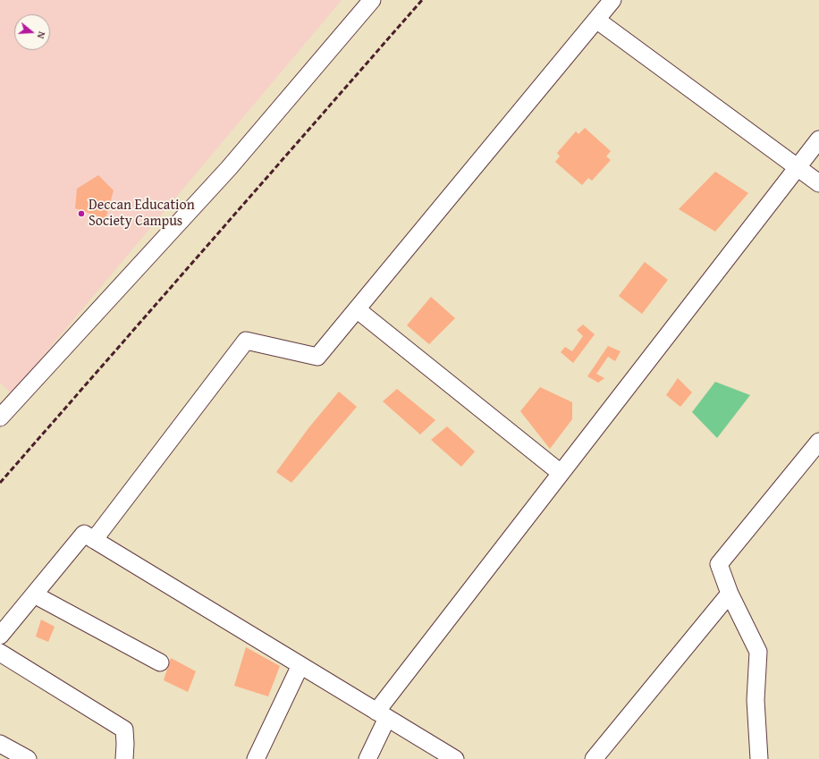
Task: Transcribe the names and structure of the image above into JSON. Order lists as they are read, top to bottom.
{
  "places": ["Deccan Education Society Campus"],
  "north": "right"
}
